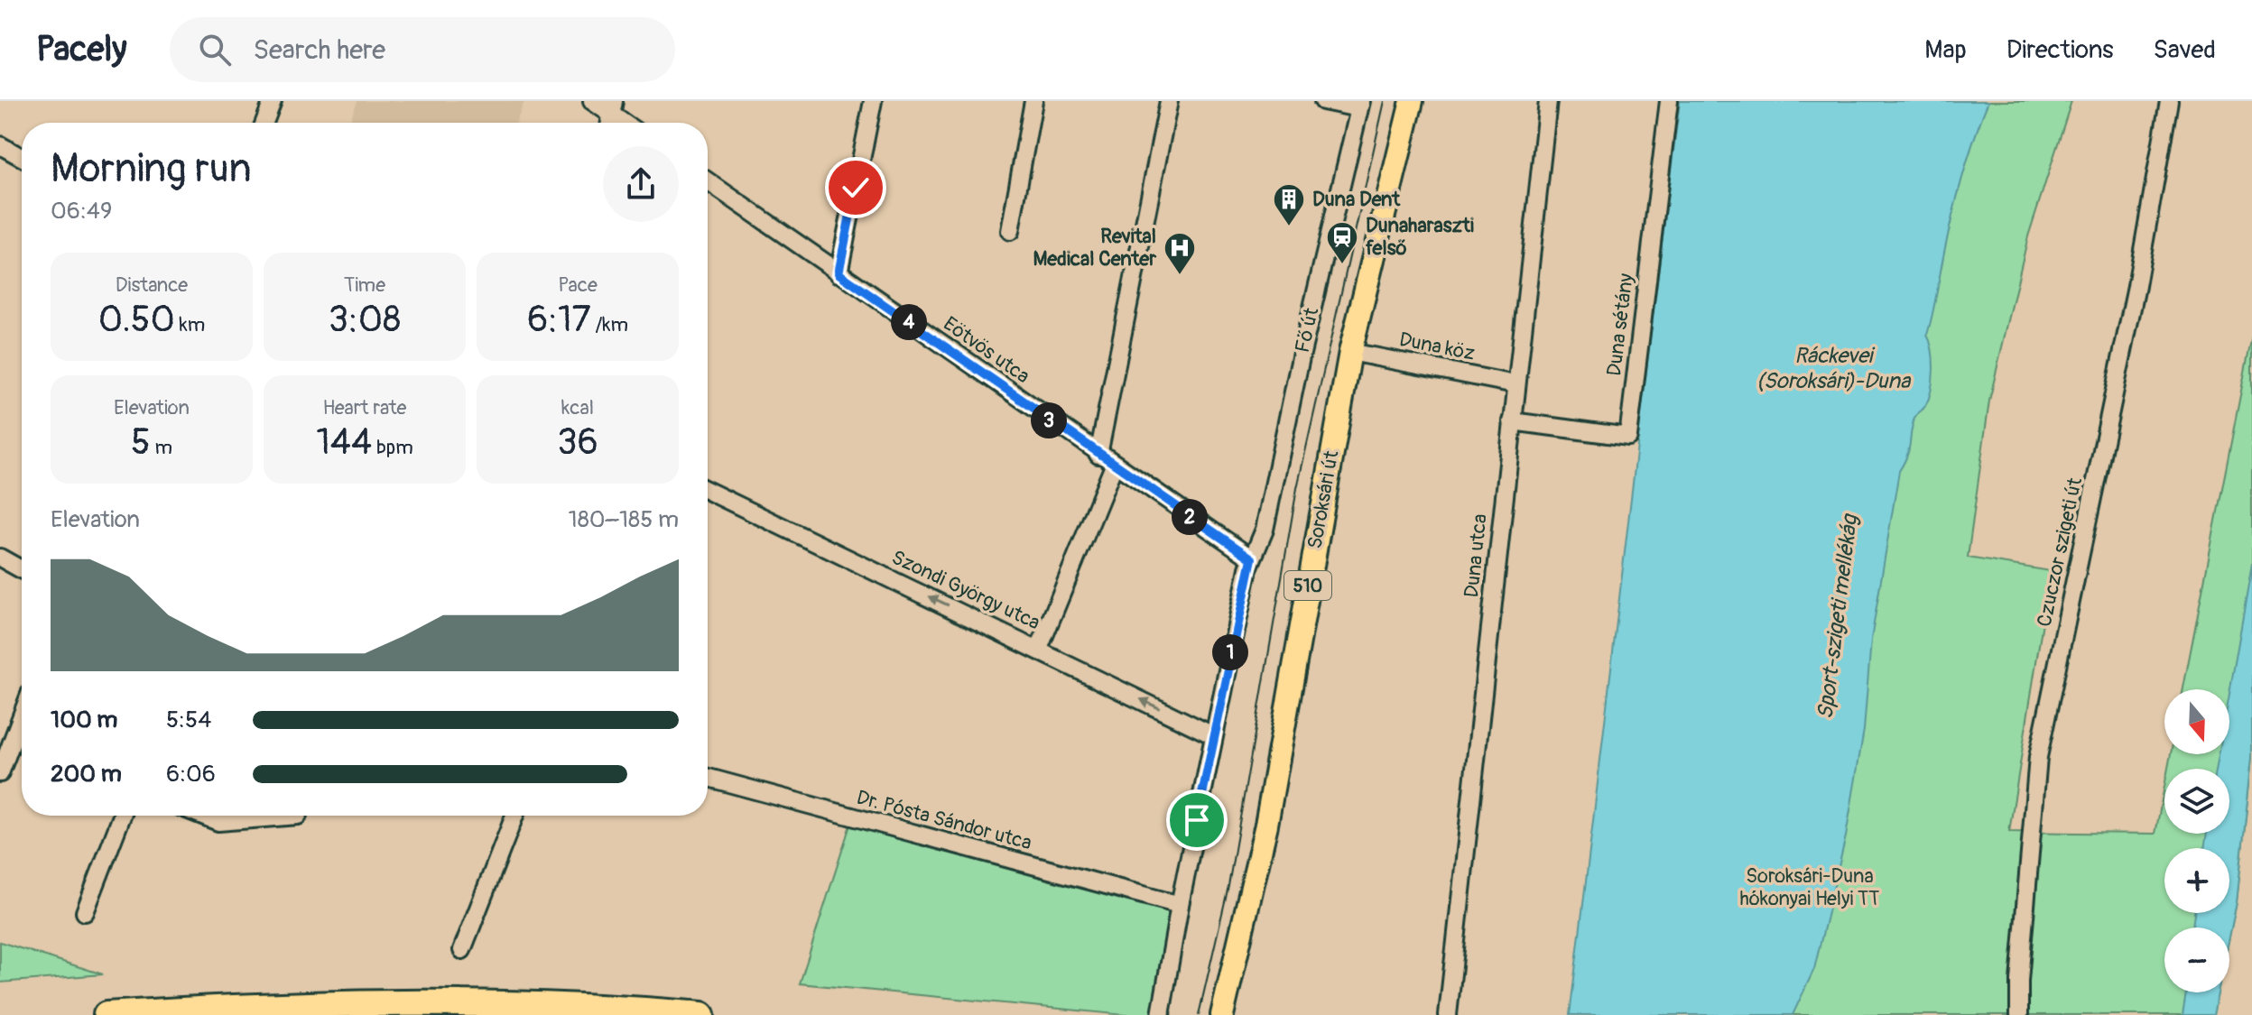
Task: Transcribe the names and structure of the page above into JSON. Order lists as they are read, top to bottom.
{
  "streets": {
    "main road": ["Soroksári út", "510"],
    "street": [
      "Duna sétány",
      "Fő út",
      "Duna köz",
      "Eötvös utca",
      "Czuczor szigeti út",
      "Duna utca",
      "Szondi György utca",
      "Dr. Pósta Sándor utca"
    ]
  },
  "crossings": [
    ["Duna sétány", "Duna utca"],
    ["Fő út", "Eötvös utca"],
    ["Fő út", "Szondi György utca"],
    ["Fő út", "Dr. Pósta Sándor utca"],
    ["Duna köz", "Soroksári út"],
    ["Duna köz", "Duna utca"],
    ["Soroksári út", "510"]
  ],
  "one_way": ["Szondi György utca"],
  "water": ["Ráckevei (Soroksári)-Duna", "Sport-szigeti mellékág"],
  "parks": ["Soroksári-Duna hókonyai Helyi TT"],
  "places": {
    "building": ["Duna Dent"],
    "station": ["Dunaharaszti felső"],
    "hospital": ["Revital Medical Center"]
  },
  "north": "bottom",
  "page": {
    "header": "Pacely",
    "search": "Search here",
    "nav": ["Map", "Directions", "Saved"],
    "heading": ["Morning run", "06:49"],
    "stats": [
      ["Distance", "0.50 km"],
      ["Time", "3:08"],
      ["Pace", "6:17 /km"],
      ["Elevation", "5 m"],
      ["Heart rate", "144 bpm"],
      ["kcal", "36"]
    ],
    "pins": [
      "4",
      "3",
      "2",
      "1"
    ],
    "chart": ["Elevation", "180–185 m"],
    "map_buttons": ["+", "−"],
    "list": [
      {
        "name": "100 m",
        "note": "5:54"
      },
      {
        "name": "200 m",
        "note": "6:06"
      }
    ]
  }
}
